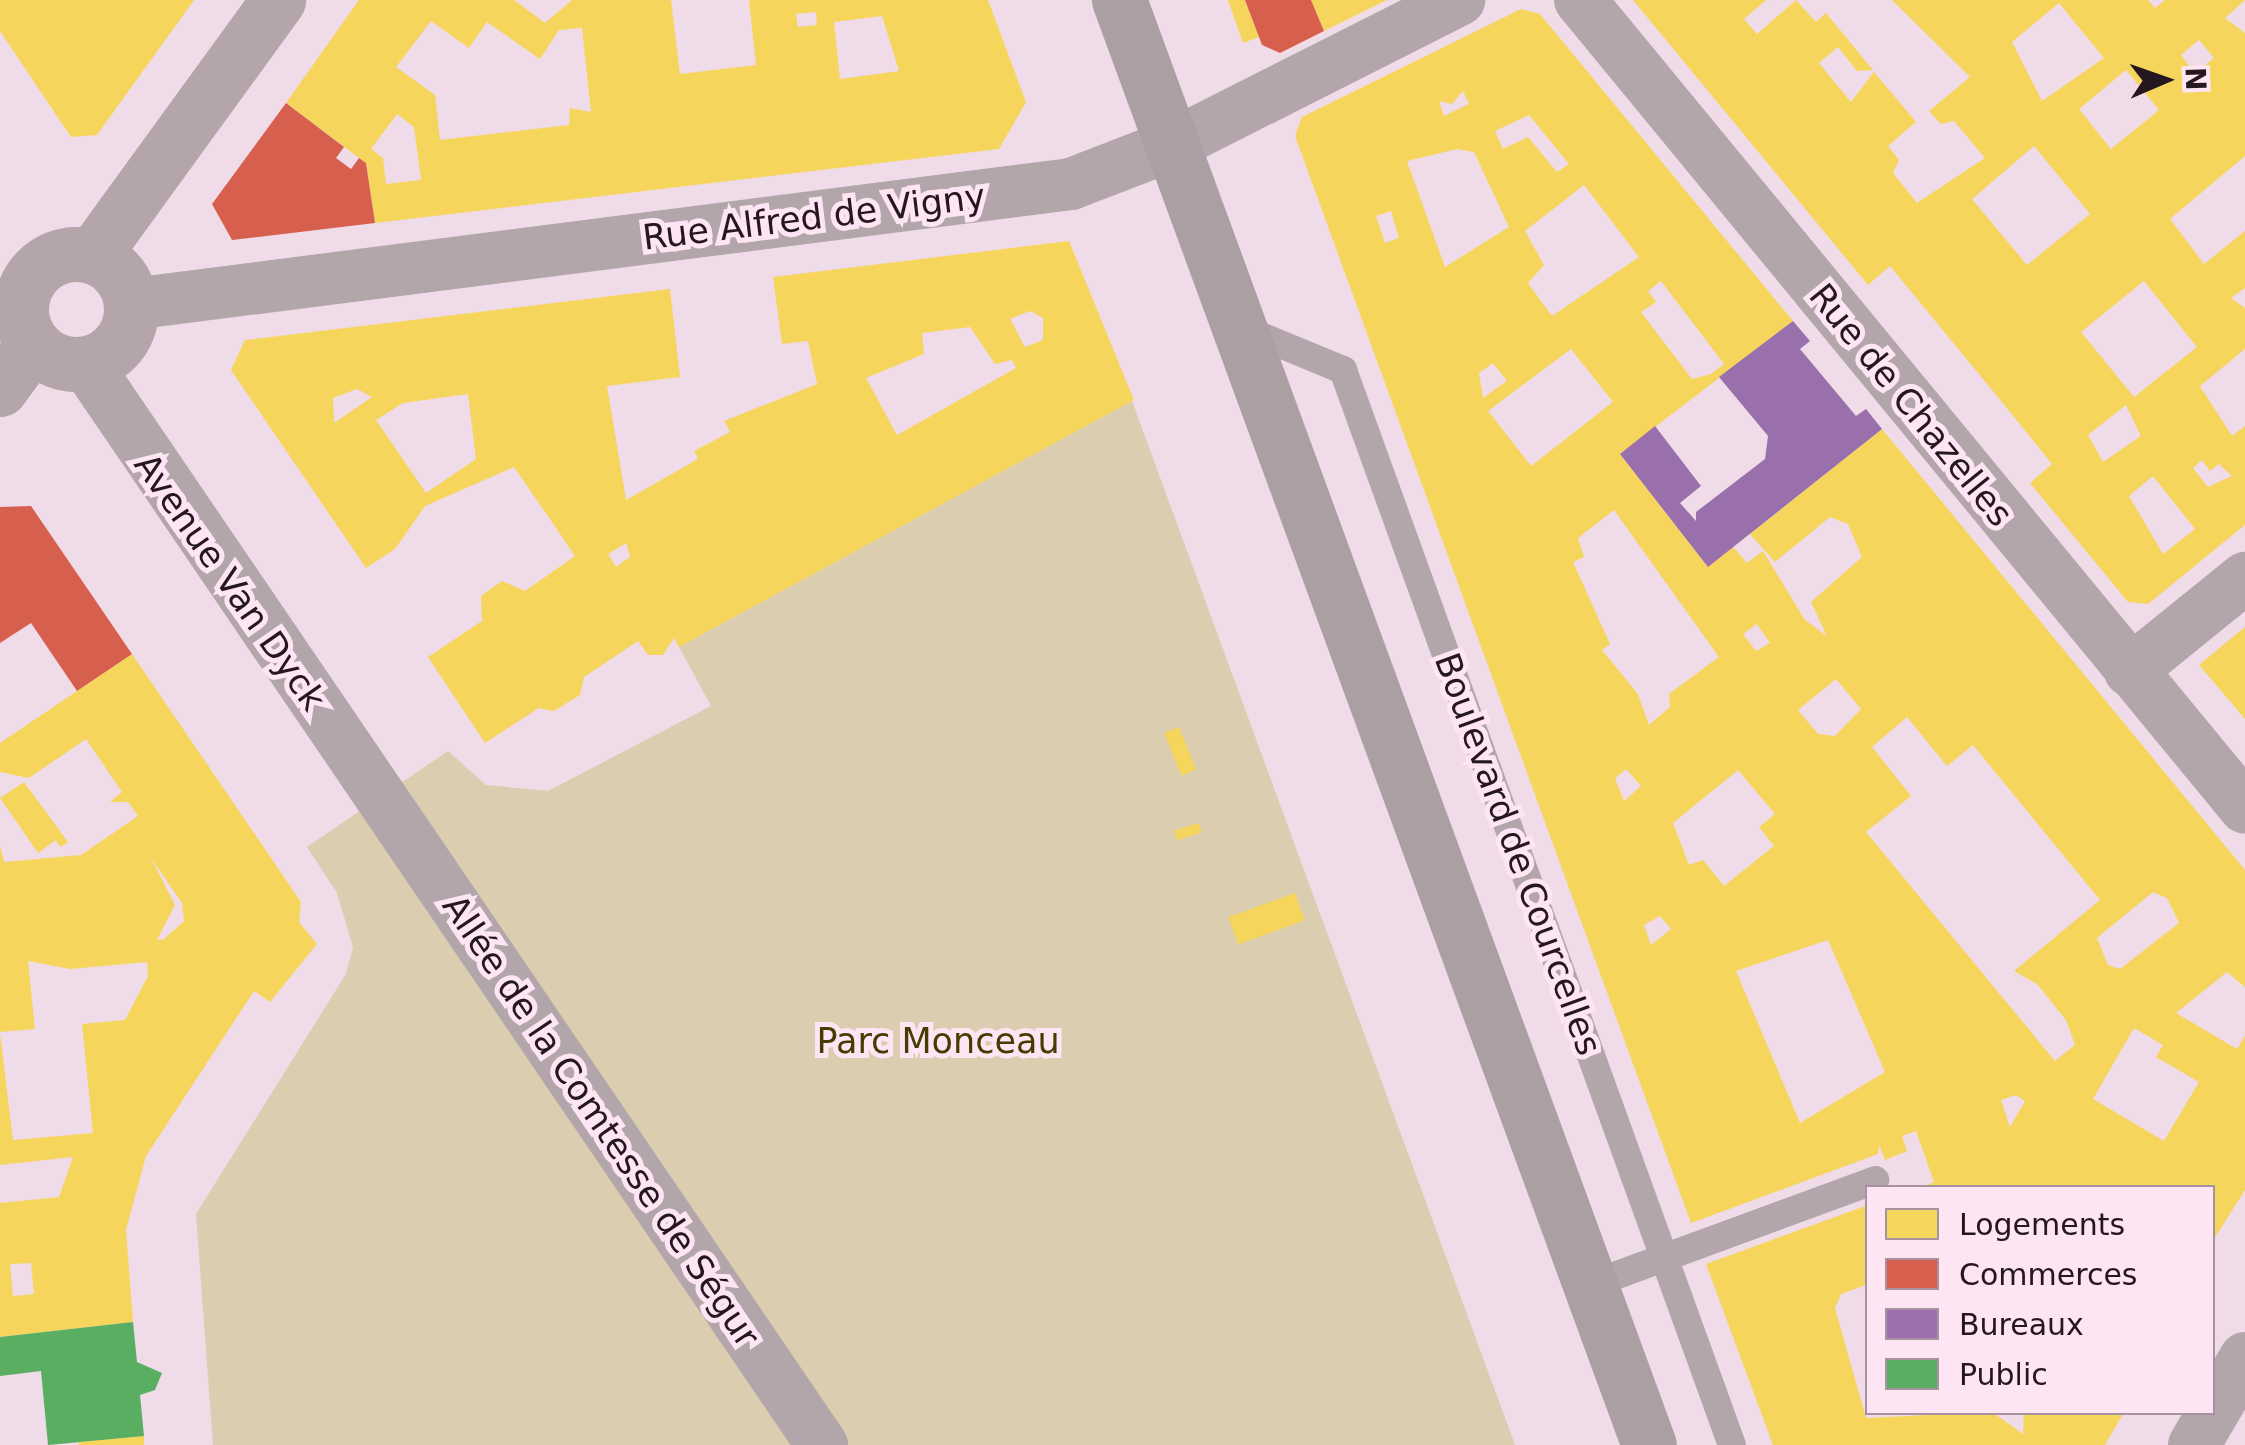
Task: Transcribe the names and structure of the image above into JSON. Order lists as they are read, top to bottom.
{
  "streets": {
    "street": [
      "Rue Alfred de Vigny",
      "Rue de Chazelles",
      "Avenue Van Dyck",
      "Allée de la Comtesse de Ségur"
    ],
    "lane": ["Boulevard de Courcelles"]
  },
  "crossings": [
    ["Rue Alfred de Vigny", "Avenue Van Dyck"],
    ["Avenue Van Dyck", "Allée de la Comtesse de Ségur"]
  ],
  "parks": ["Parc Monceau"],
  "legend": [
    "Logements",
    "Commerces",
    "Bureaux",
    "Public"
  ],
  "north": "right"
}
